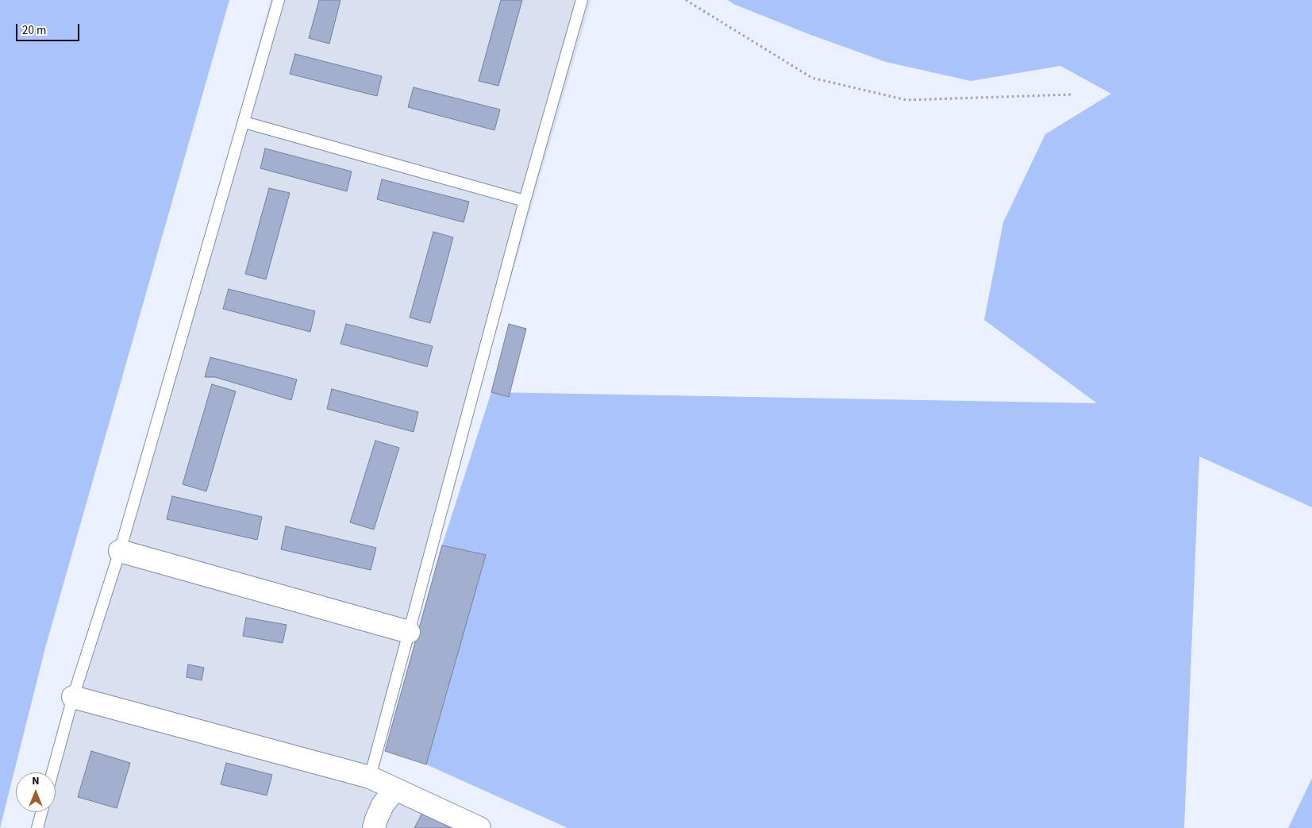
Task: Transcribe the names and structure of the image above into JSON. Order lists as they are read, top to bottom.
{
  "scale_bar": "20 m",
  "north": "top"
}
